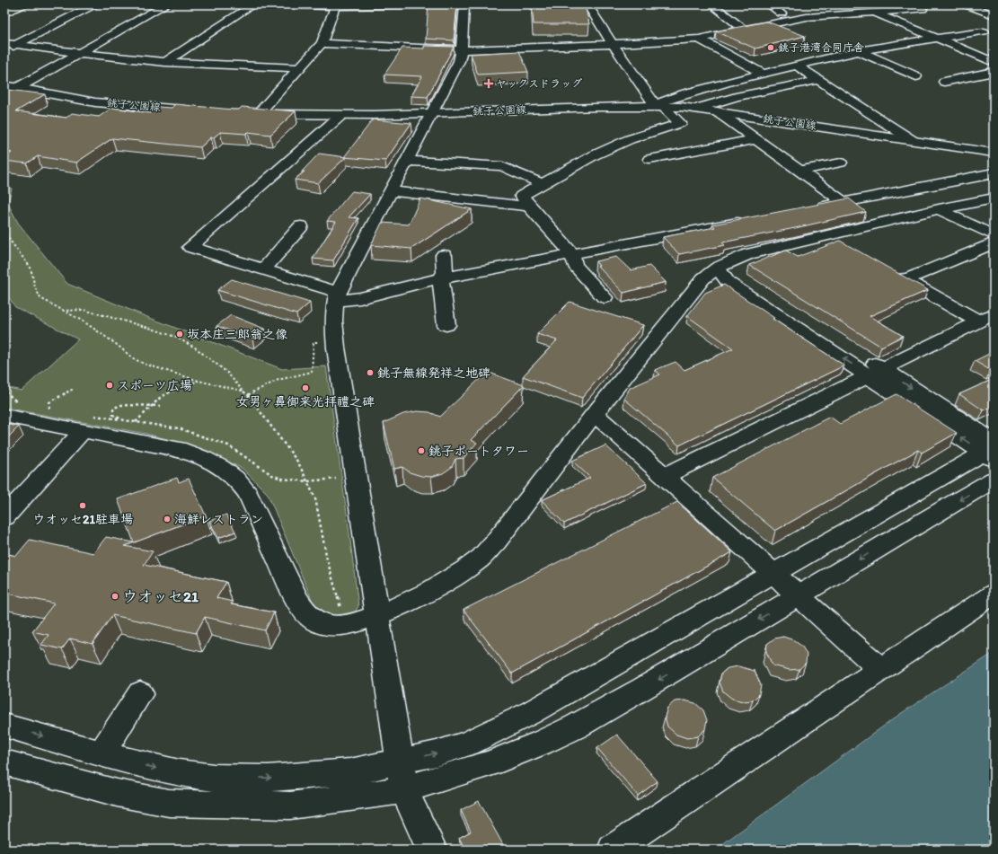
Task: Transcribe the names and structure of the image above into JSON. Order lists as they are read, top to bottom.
{
  "streets": {
    "street": ["銚子公園線"]
  },
  "places": {
    "other": [
      "銚子港湾合同庁舎",
      "坂本庄三郎翁之像",
      "銚子無線発祥之地碑",
      "スポーツ広場",
      "女男ヶ鼻御来光拝禮之碑",
      "銚子ポートタワー",
      "ウオッセ21駐車場",
      "海鮮レストラン",
      "ウオッセ21"
    ],
    "health": ["ヤックスドラッグ"]
  }
}
